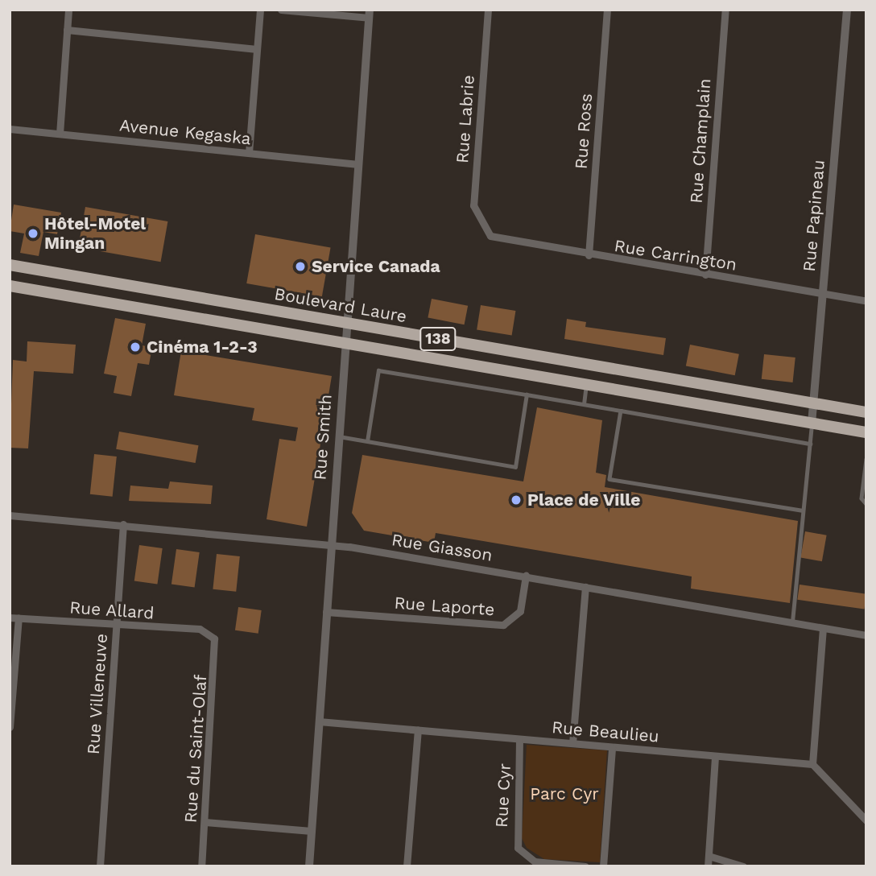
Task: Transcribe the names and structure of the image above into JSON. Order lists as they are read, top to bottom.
{
  "streets": {
    "highway": ["Boulevard Laure", "138"],
    "street": [
      "Rue Labrie",
      "Rue Ross",
      "Avenue Kegaska",
      "Rue Champlain",
      "Rue Papineau",
      "Rue Carrington",
      "Rue Smith",
      "Rue Giasson",
      "Rue Laporte",
      "Rue Allard",
      "Rue Villeneuve",
      "Rue Beaulieu",
      "Rue du Saint-Olaf",
      "Rue Cyr"
    ]
  },
  "crossings": [
    ["Rue Labrie", "Rue Carrington"],
    ["Rue Ross", "Rue Carrington"],
    ["Avenue Kegaska", "Rue Smith"],
    ["Rue Champlain", "Rue Carrington"],
    ["Rue Papineau", "Rue Carrington"],
    ["Rue Papineau", "Boulevard Laure"],
    ["Rue Papineau", "138"],
    ["Boulevard Laure", "Rue Smith"],
    ["138", "Rue Smith"],
    ["Rue Smith", "Rue Giasson"],
    ["Rue Smith", "Rue Laporte"],
    ["Rue Smith", "Rue Beaulieu"],
    ["Rue Giasson", "Rue Laporte"],
    ["Rue Giasson", "Rue Villeneuve"],
    ["Rue Allard", "Rue Villeneuve"],
    ["Rue Allard", "Rue du Saint-Olaf"],
    ["Rue Beaulieu", "Rue Cyr"]
  ],
  "parks": ["Parc Cyr"],
  "places": [
    "Hôtel-Motel Mingan",
    "Service Canada",
    "Cinéma 1-2-3",
    "Place de Ville"
  ]
}
